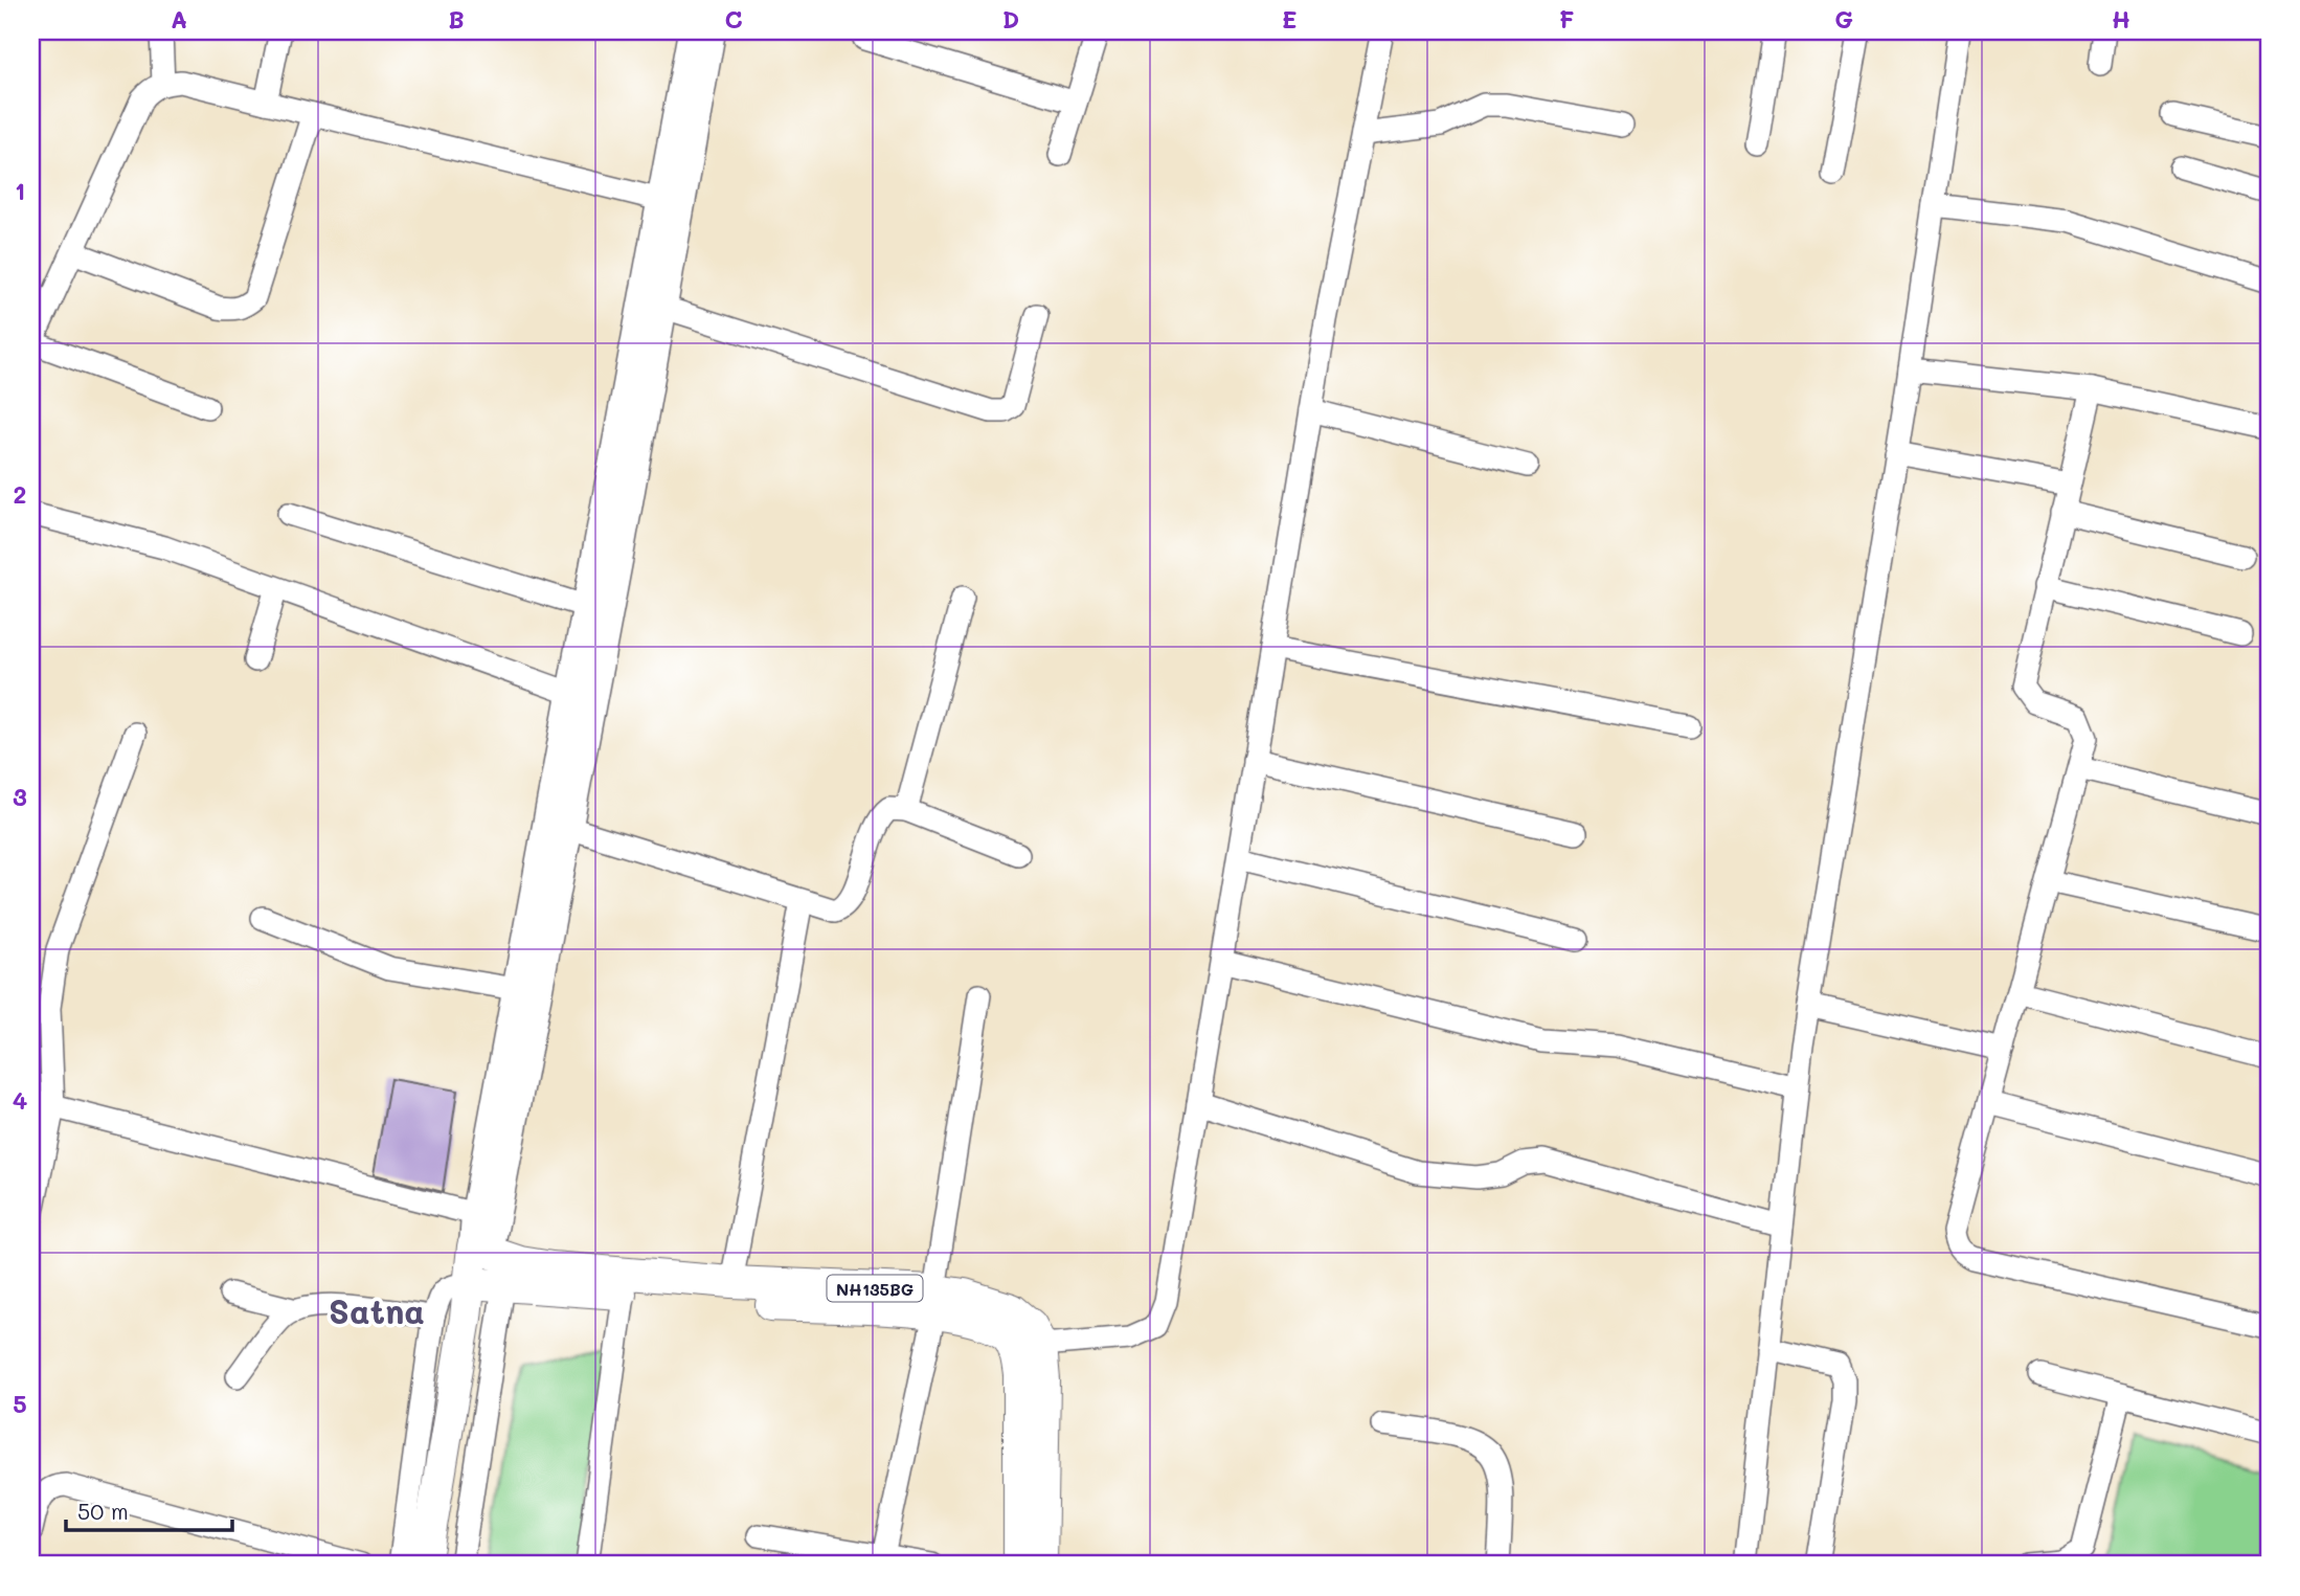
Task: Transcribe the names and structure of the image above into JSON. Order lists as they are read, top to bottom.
{
  "streets": {
    "highway": ["NH135BG"]
  },
  "districts": ["Satna"],
  "scale_bar": "50 m",
  "grid": {
    "columns": [
      "A",
      "B",
      "C",
      "D",
      "E",
      "F",
      "G",
      "H"
    ],
    "rows": [
      "1",
      "2",
      "3",
      "4",
      "5"
    ]
  }
}
